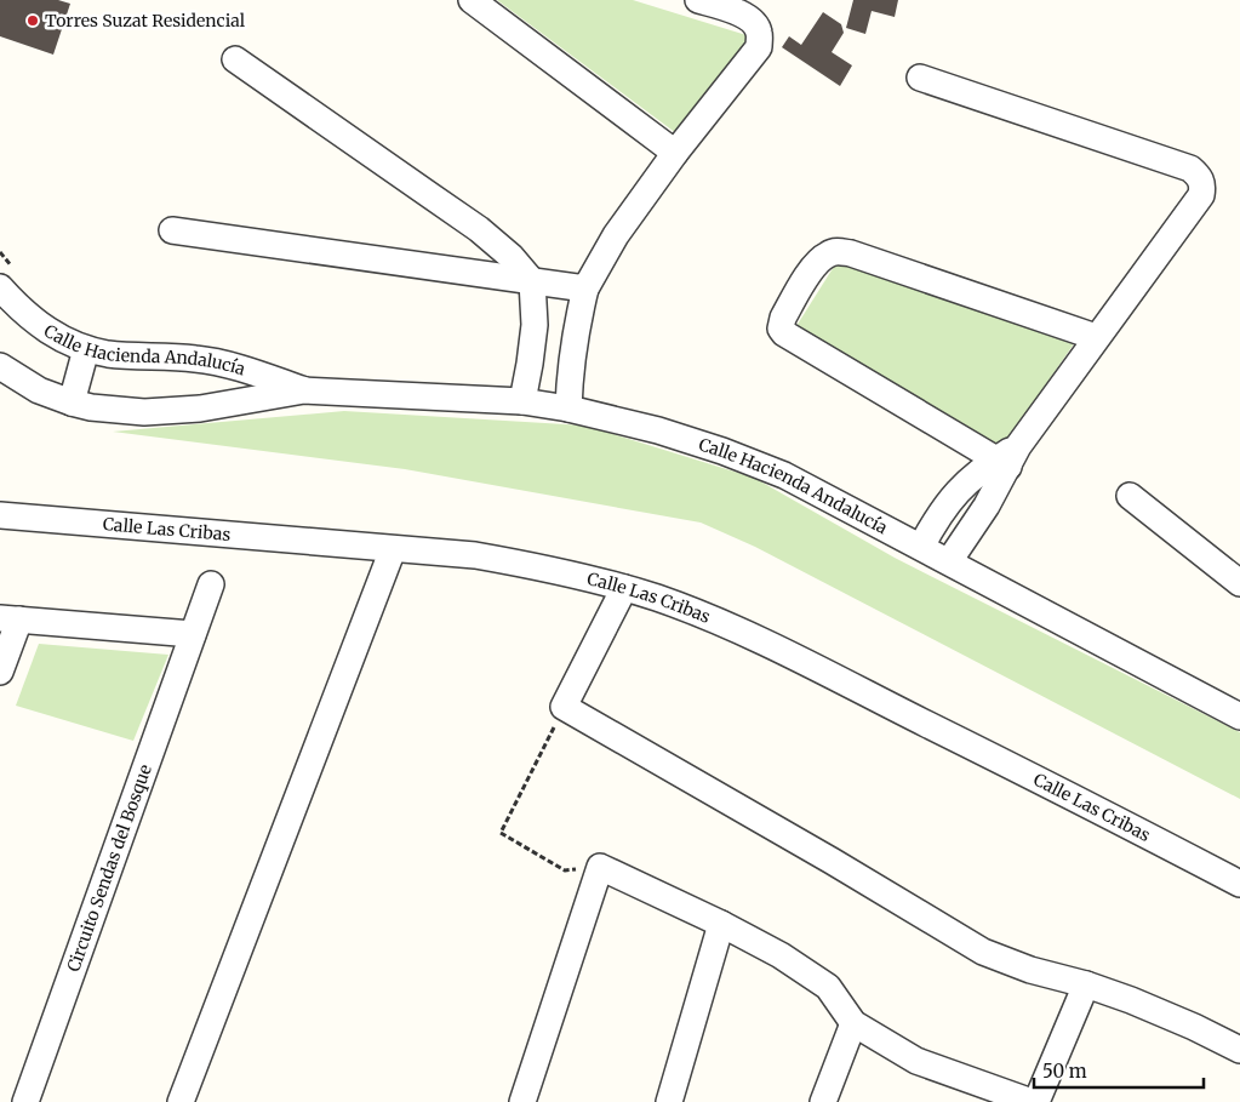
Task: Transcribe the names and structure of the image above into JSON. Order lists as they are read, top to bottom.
{
  "streets": {
    "street": ["Calle Hacienda Andalucía", "Calle Las Cribas", "Circuito Sendas del Bosque"]
  },
  "places": ["Torres Suzat Residencial"],
  "scale_bar": "50 m"
}
